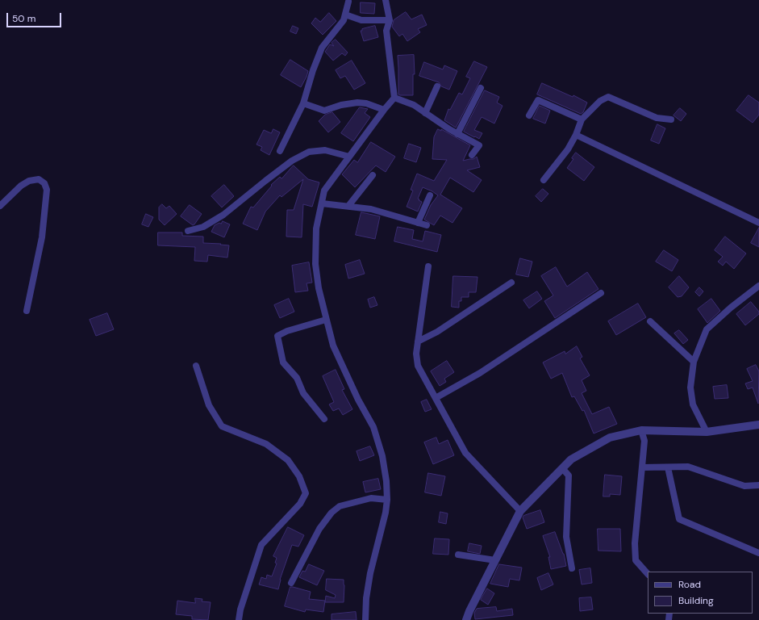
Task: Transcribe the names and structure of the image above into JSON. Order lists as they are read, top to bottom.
{
  "legend": ["Road", "Building"],
  "scale_bar": "50 m"
}
